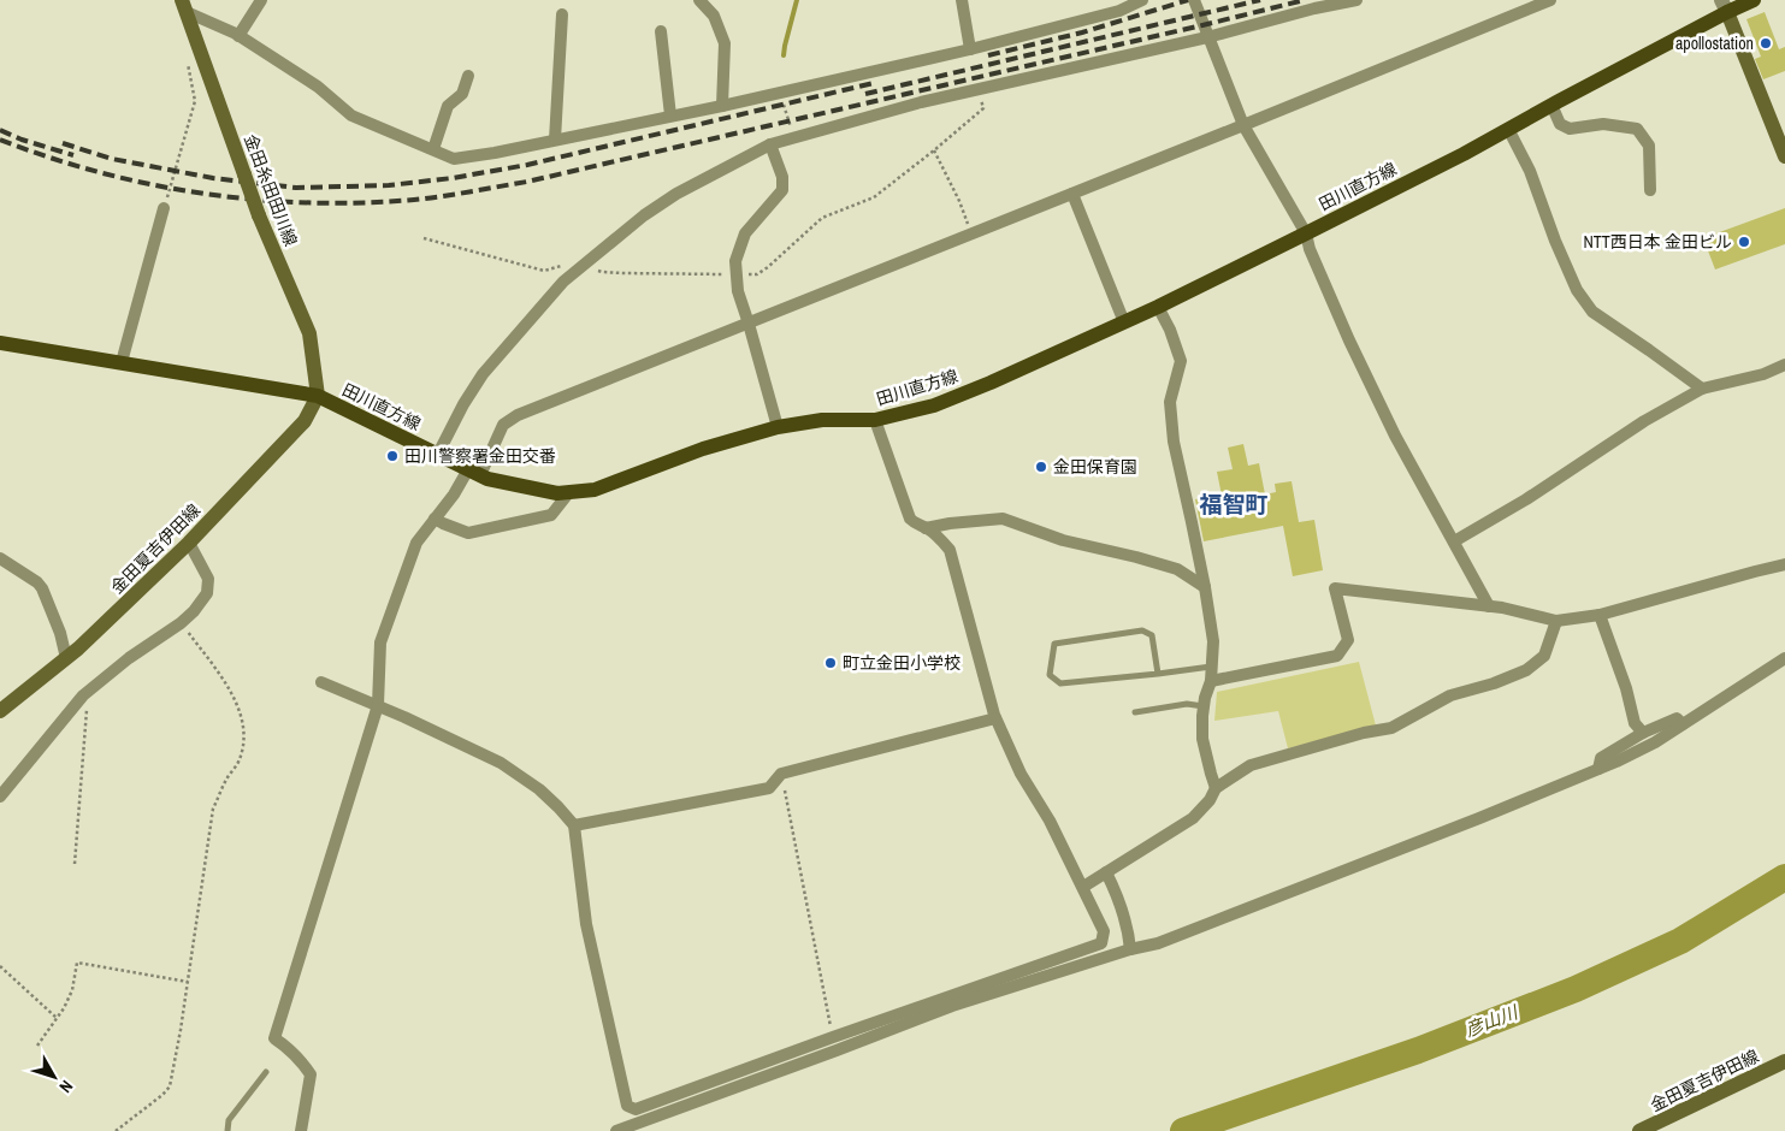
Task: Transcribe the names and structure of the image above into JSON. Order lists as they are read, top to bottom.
{
  "streets": {
    "main road": ["田川直方線", "金田糸田田川線", "金田夏吉伊田線"]
  },
  "crossings": [
    ["田川直方線", "金田糸田田川線"],
    ["田川直方線", "金田夏吉伊田線"],
    ["金田糸田田川線", "金田夏吉伊田線"]
  ],
  "districts": ["福智町"],
  "water": ["彦山川"],
  "places": [
    "apollostation",
    "NTT西日本 金田ビル",
    "田川警察署金田交番",
    "金田保育園",
    "町立金田小学校"
  ],
  "north": "bottom right"
}
